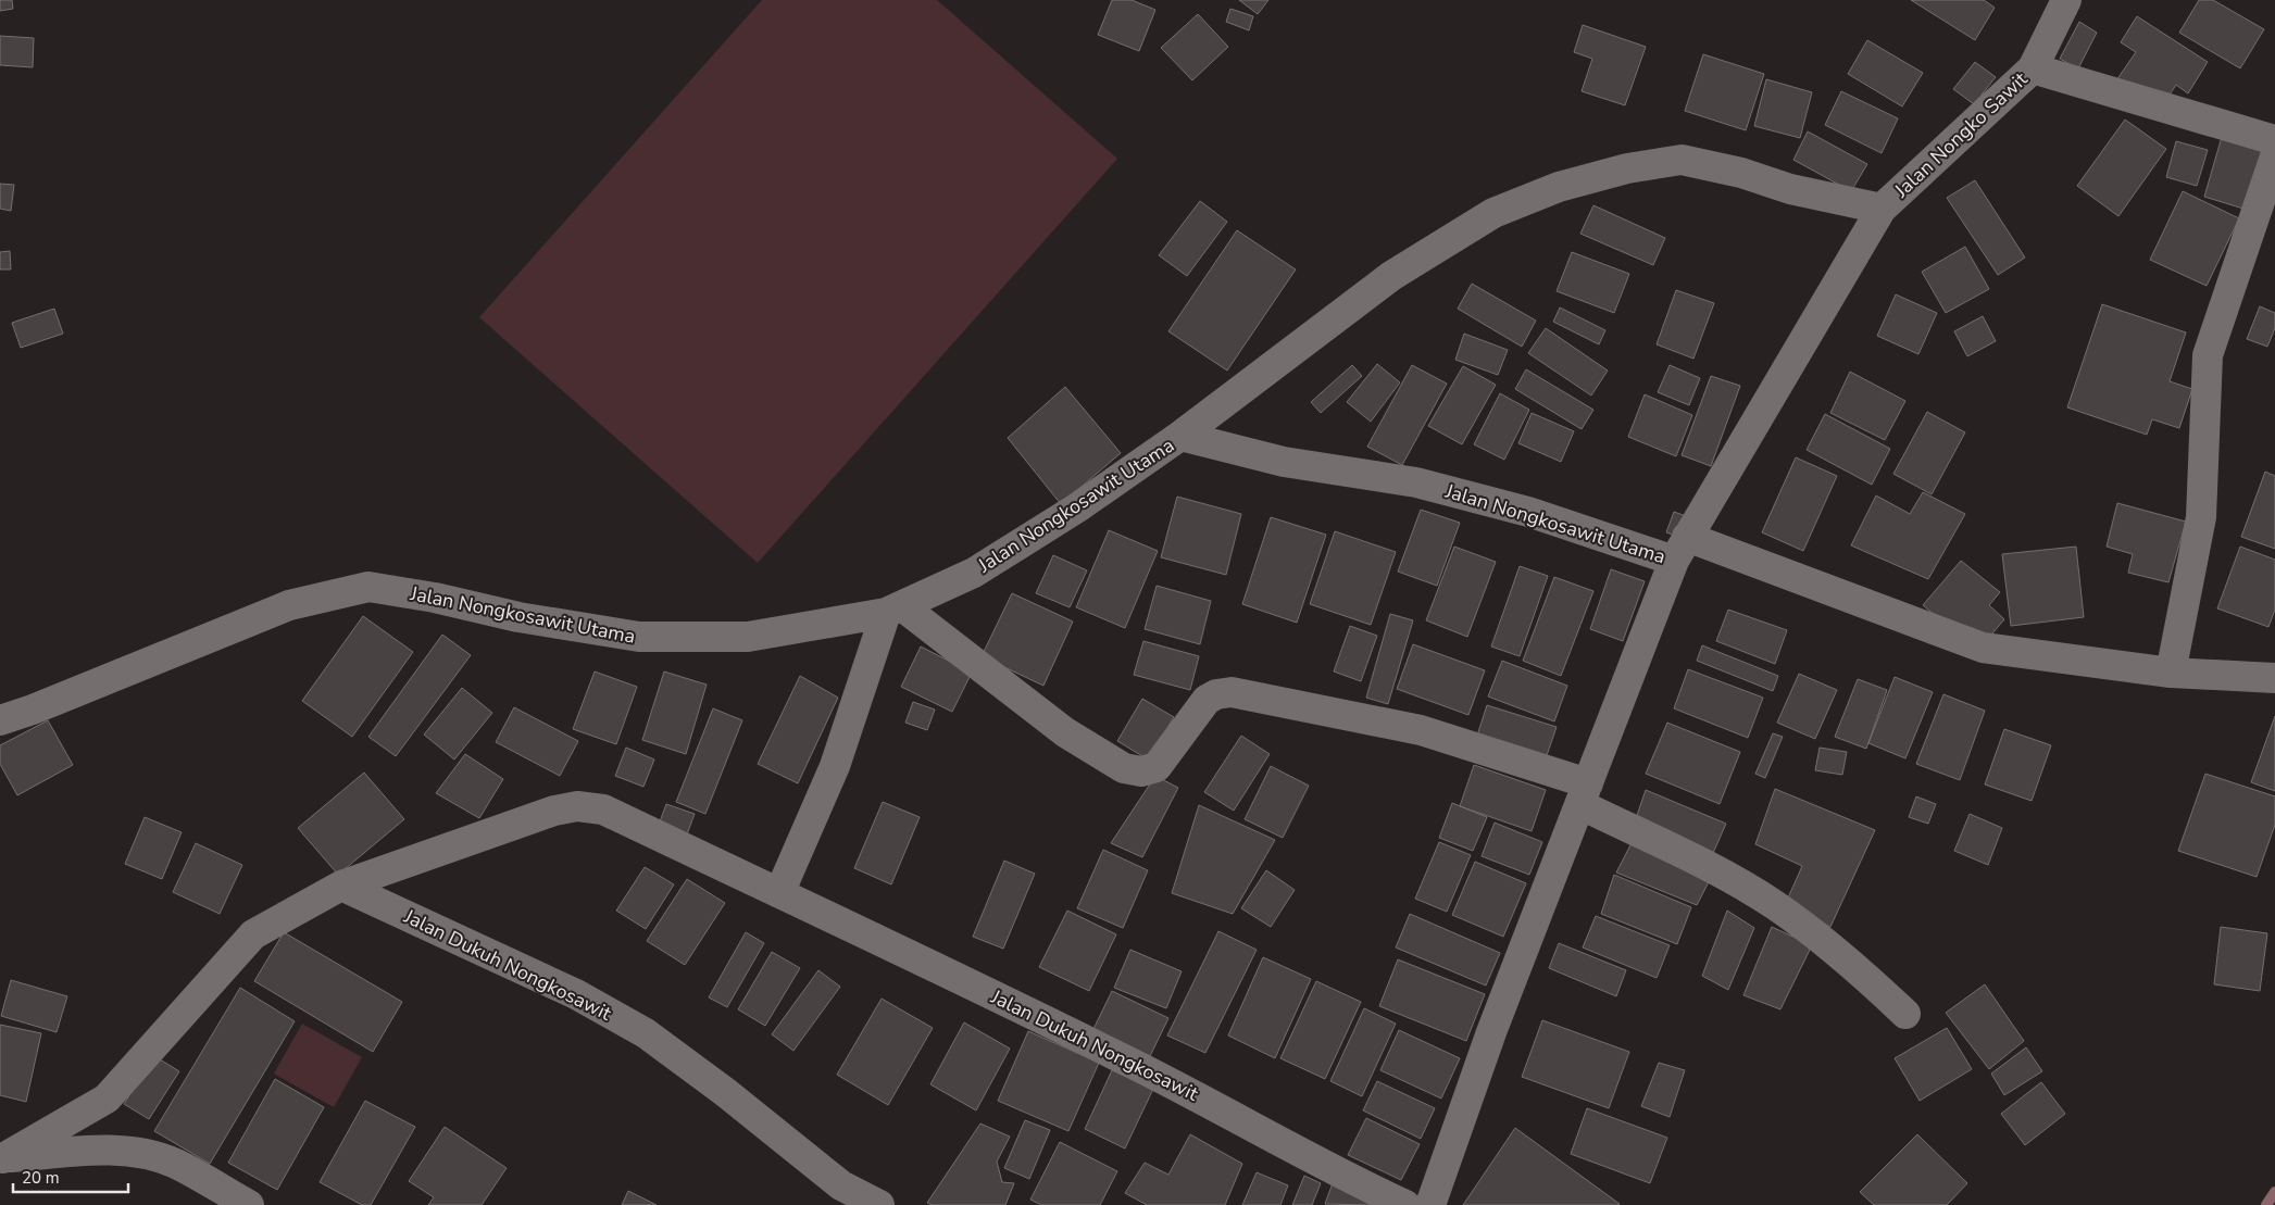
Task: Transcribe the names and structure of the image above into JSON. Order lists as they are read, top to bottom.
{
  "streets": {
    "street": ["Jalan Nongko Sawit", "Jalan Nongkosawit Utama", "Jalan Dukuh Nongkosawit"]
  },
  "crossings": [
    ["Jalan Nongko Sawit", "Jalan Nongkosawit Utama"]
  ],
  "scale_bar": "20 m"
}
